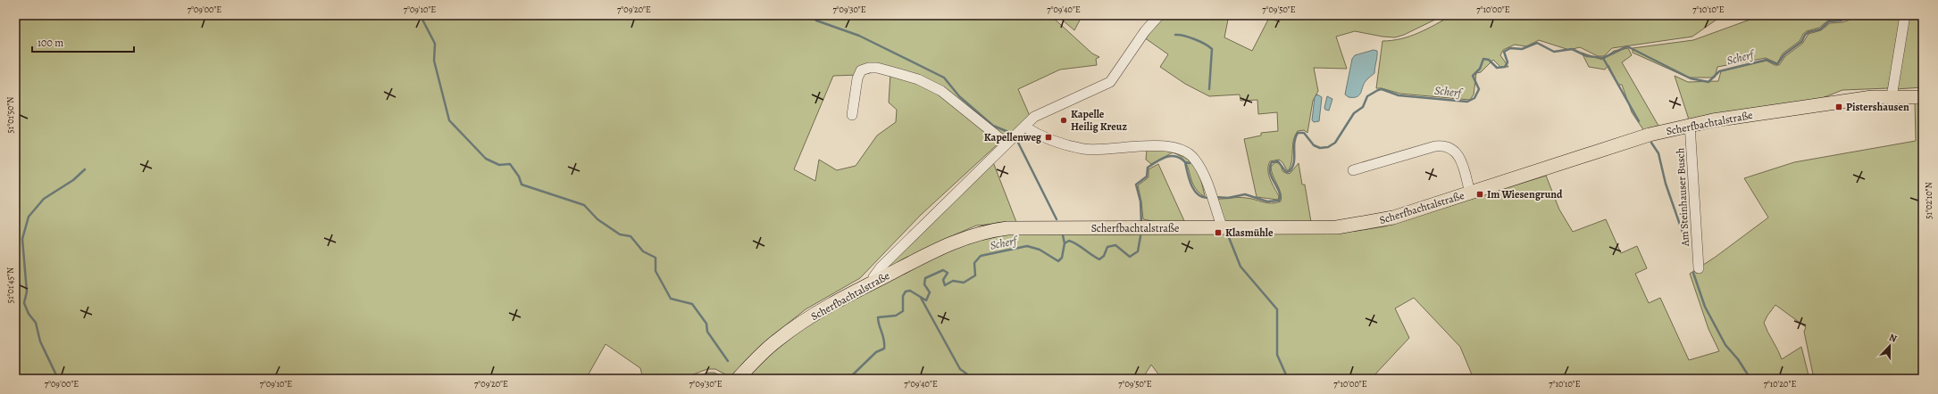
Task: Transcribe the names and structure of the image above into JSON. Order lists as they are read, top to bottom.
{
  "streets": {
    "main road": ["Scherfbachtalstraße"],
    "street": ["Am Steinhauser Busch"]
  },
  "crossings": [
    ["Scherfbachtalstraße", "Am Steinhauser Busch"]
  ],
  "water": ["Scherf"],
  "places": {
    "transit": [
      "Pistershausen",
      "Kapellenweg",
      "Im Wiesengrund",
      "Klasmühle"
    ],
    "other": ["Kapelle Heilig Kreuz"]
  },
  "scale_bar": "100 m",
  "north": "top",
  "coordinates": [
    "7°09'00\"E",
    "7°09'10\"E",
    "7°09'20\"E",
    "7°09'30\"E",
    "7°09'40\"E",
    "7°09'50\"E",
    "7°10'00\"E",
    "7°10'10\"E",
    "51°01'50\"N",
    "51°02'10\"N",
    "51°01'45\"N",
    "7°10'20\"E"
  ]
}
